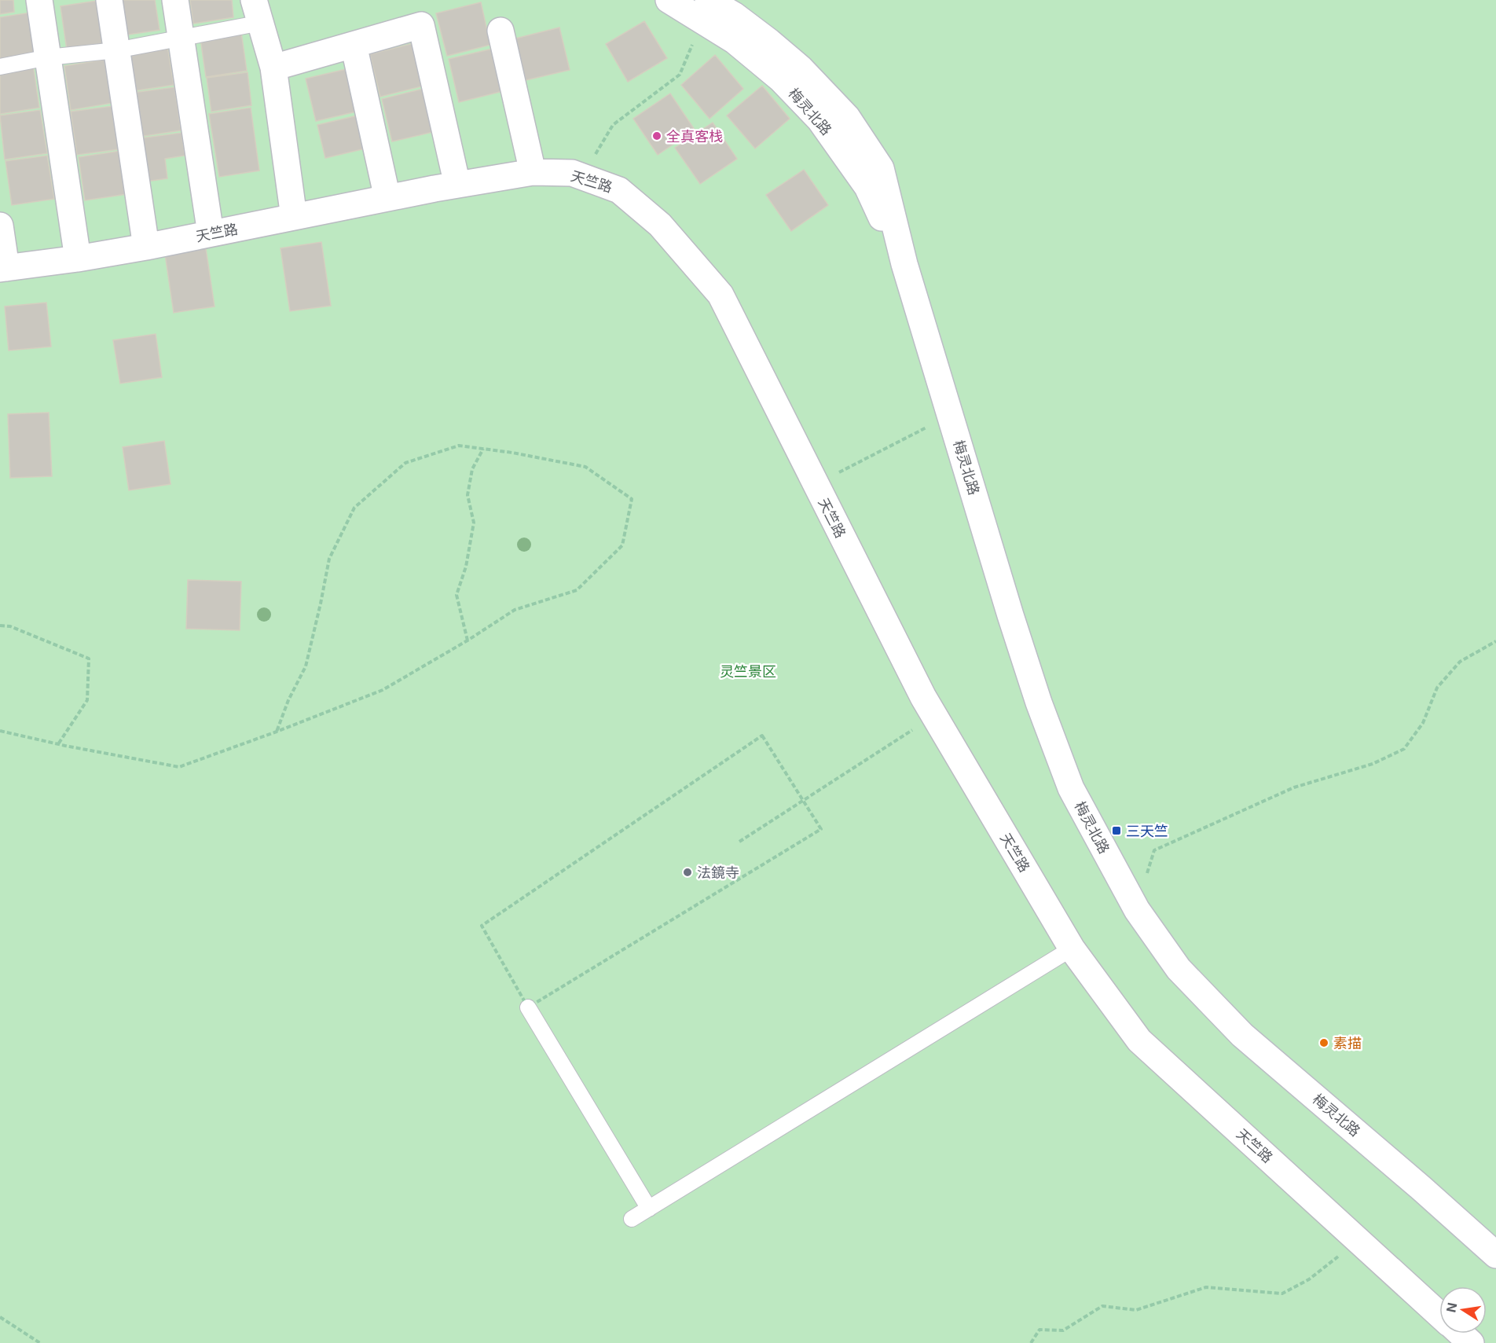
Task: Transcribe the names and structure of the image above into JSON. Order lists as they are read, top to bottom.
{
  "streets": {
    "street": ["梅灵北路", "天竺路"]
  },
  "parks": ["灵竺景区"],
  "places": {
    "other": ["全真客栈", "法鏡寺", "素描"],
    "transit": ["三天竺"]
  },
  "north": "left"
}
